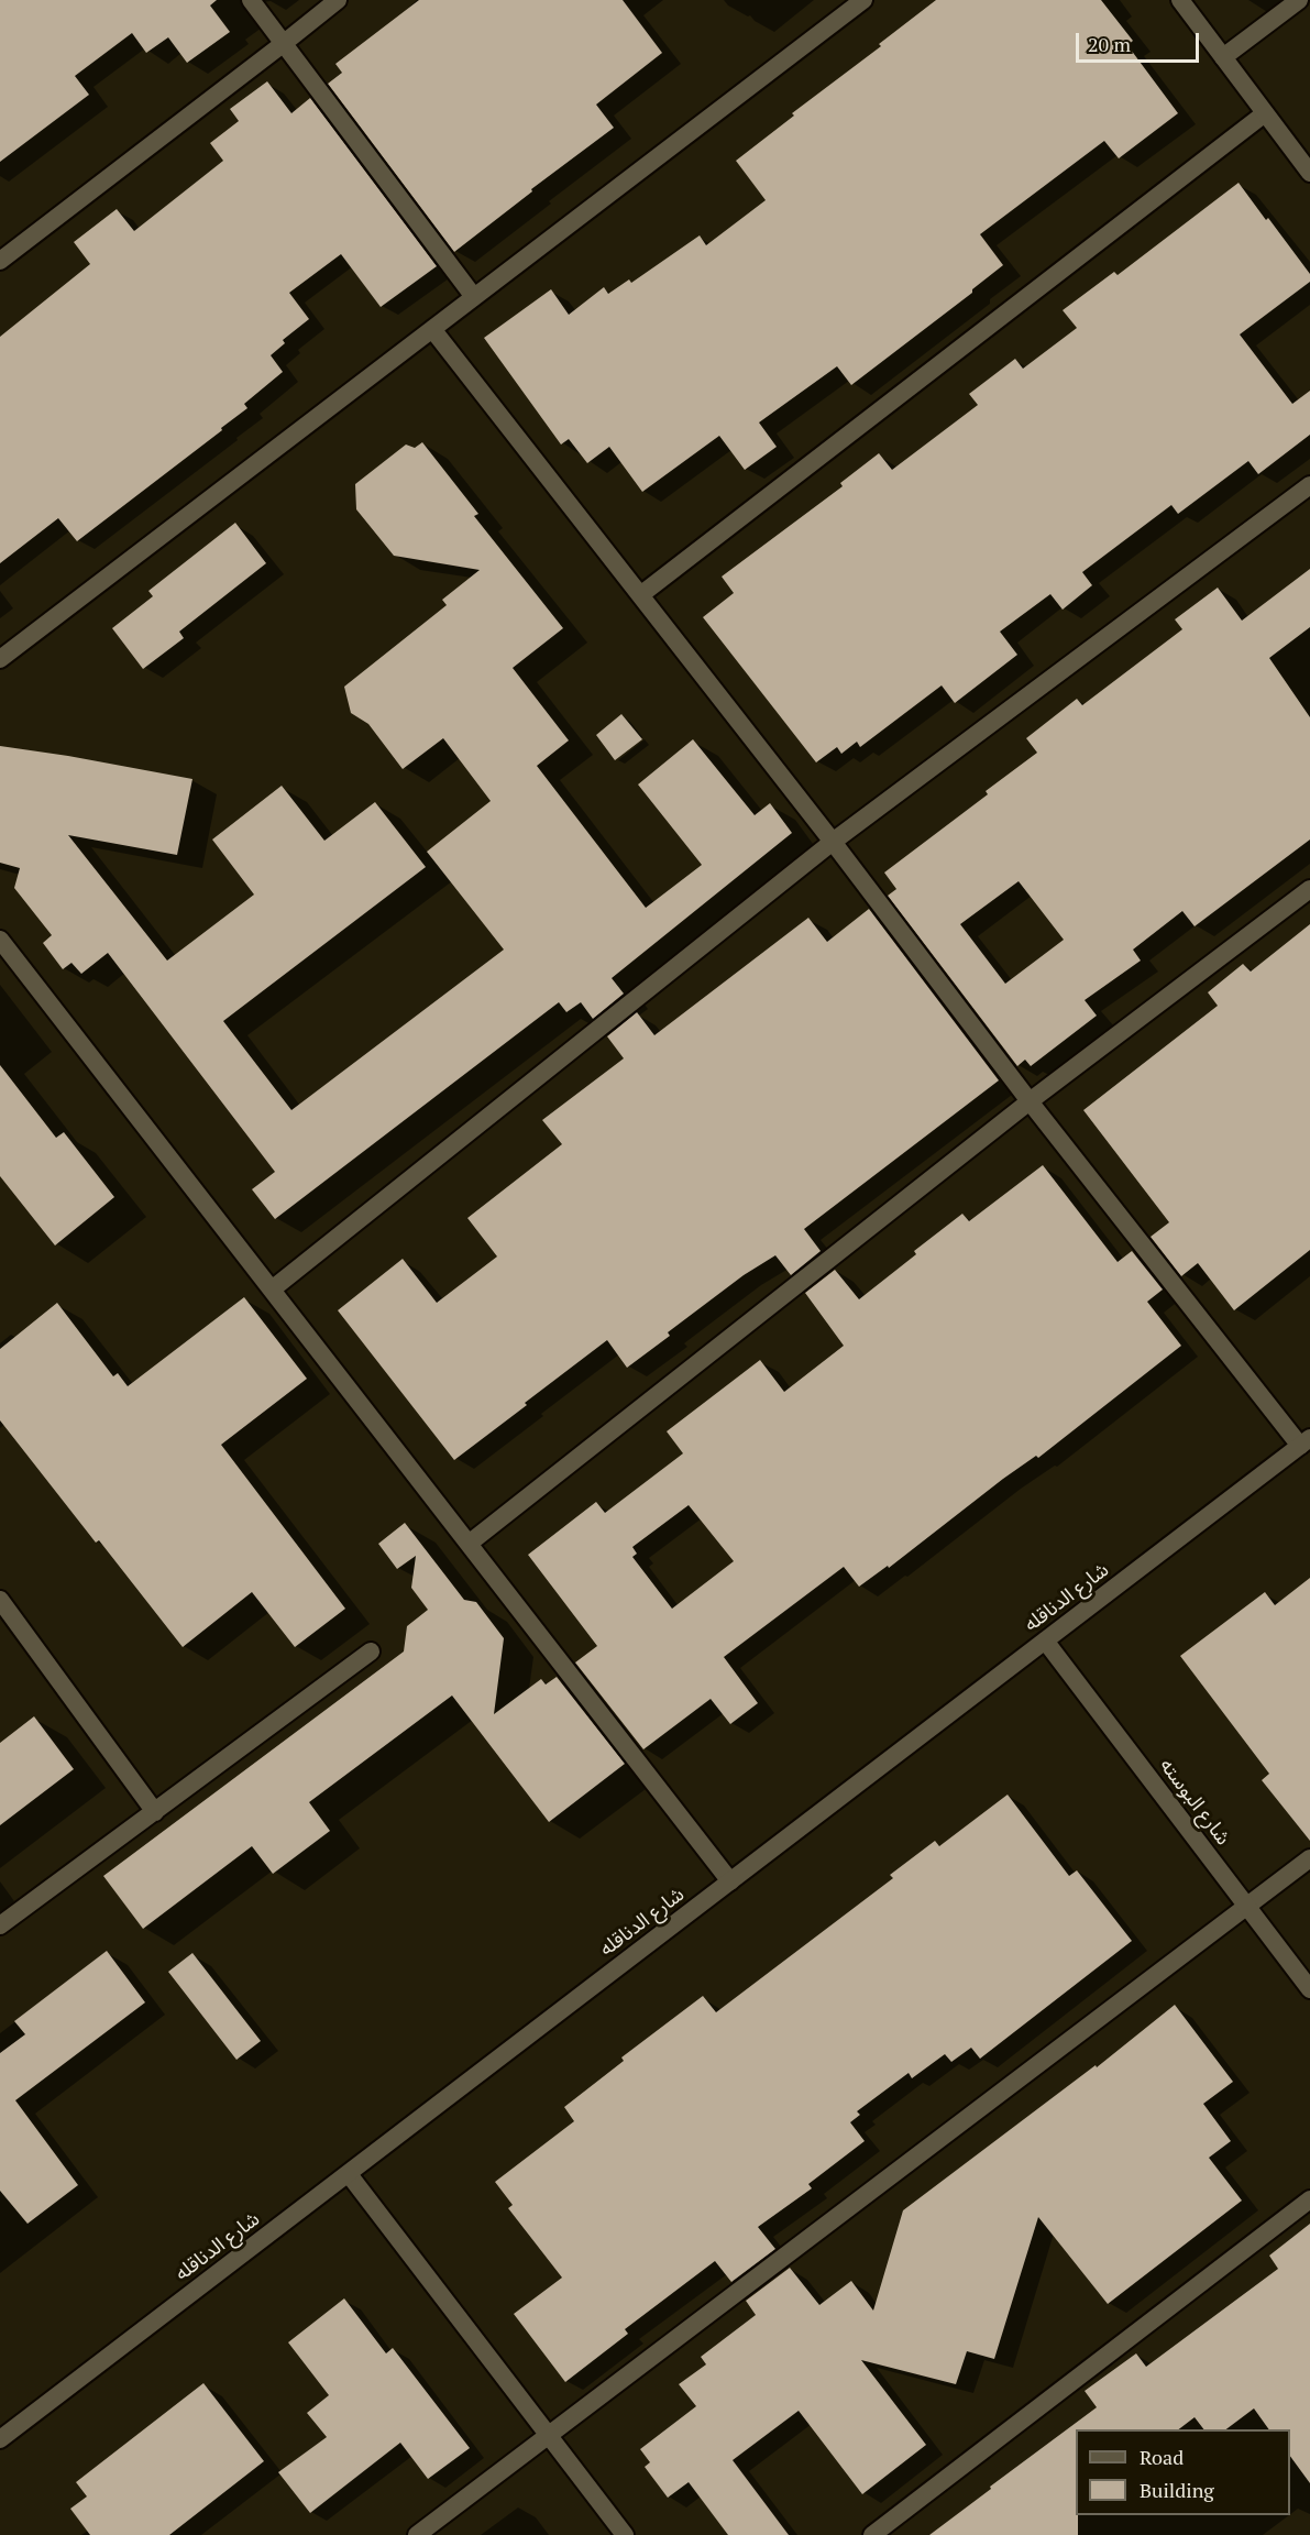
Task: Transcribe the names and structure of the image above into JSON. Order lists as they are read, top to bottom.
{
  "streets": {
    "street": ["شارع الدناقله", "شارع البوسته"]
  },
  "crossings": [
    ["شارع الدناقله", "شارع البوسته"]
  ],
  "legend": ["Road", "Building"],
  "scale_bar": "20 m"
}
